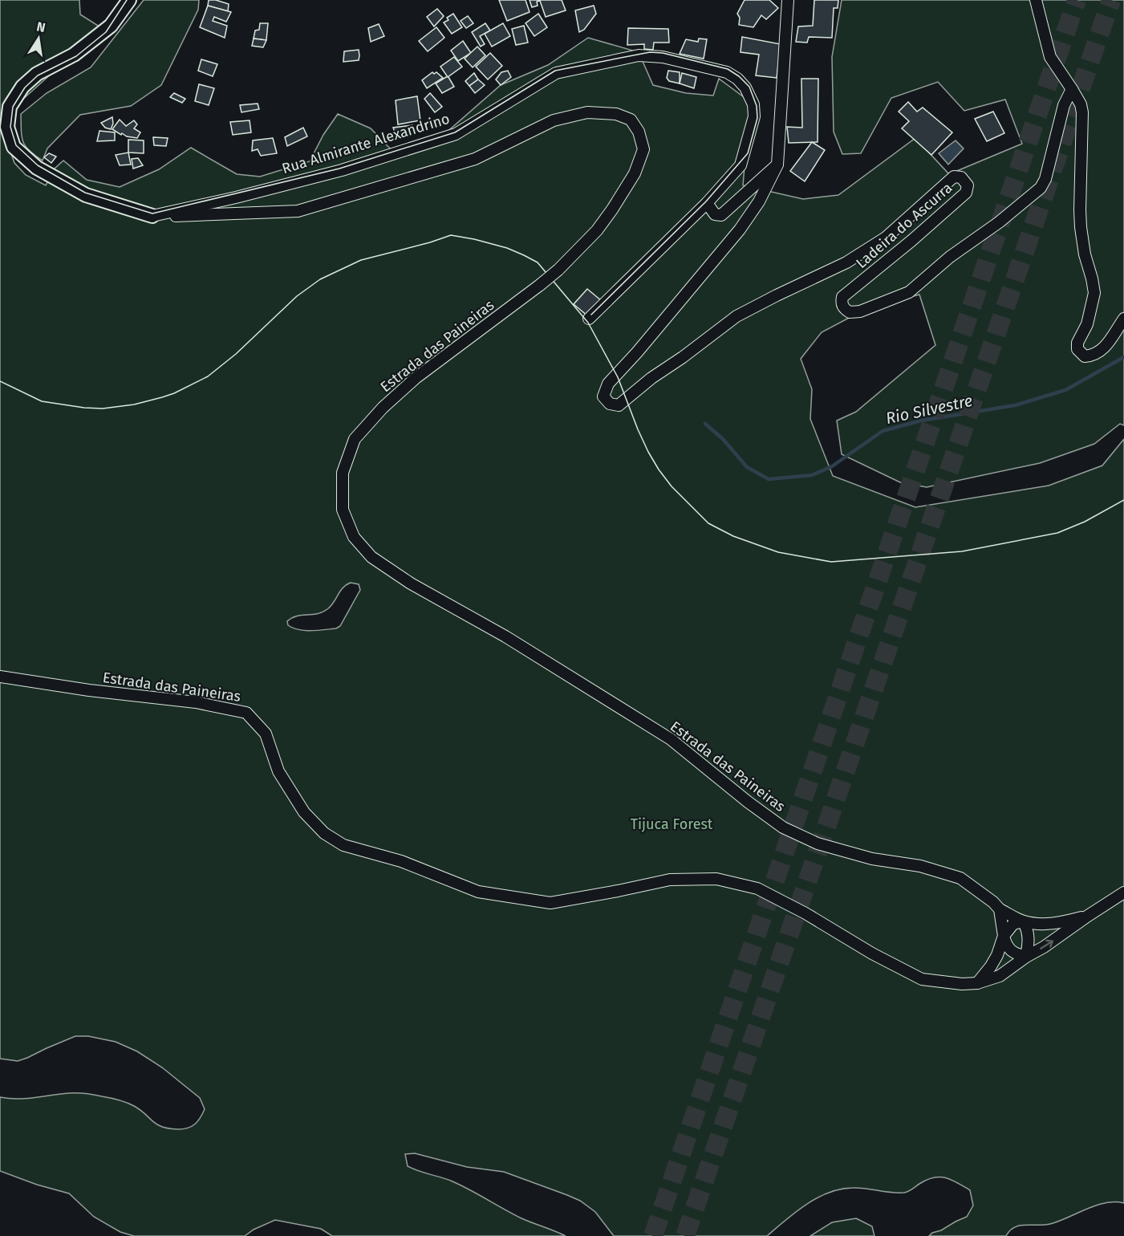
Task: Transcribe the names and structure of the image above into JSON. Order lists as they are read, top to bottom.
{
  "streets": {
    "street": ["Rua Almirante Alexandrino", "Ladeira do Ascurra", "Estrada das Paineiras"]
  },
  "crossings": [
    ["Rua Almirante Alexandrino", "Estrada das Paineiras"]
  ],
  "water": ["Rio Silvestre"],
  "parks": ["Tijuca Forest"],
  "north": "top"
}
